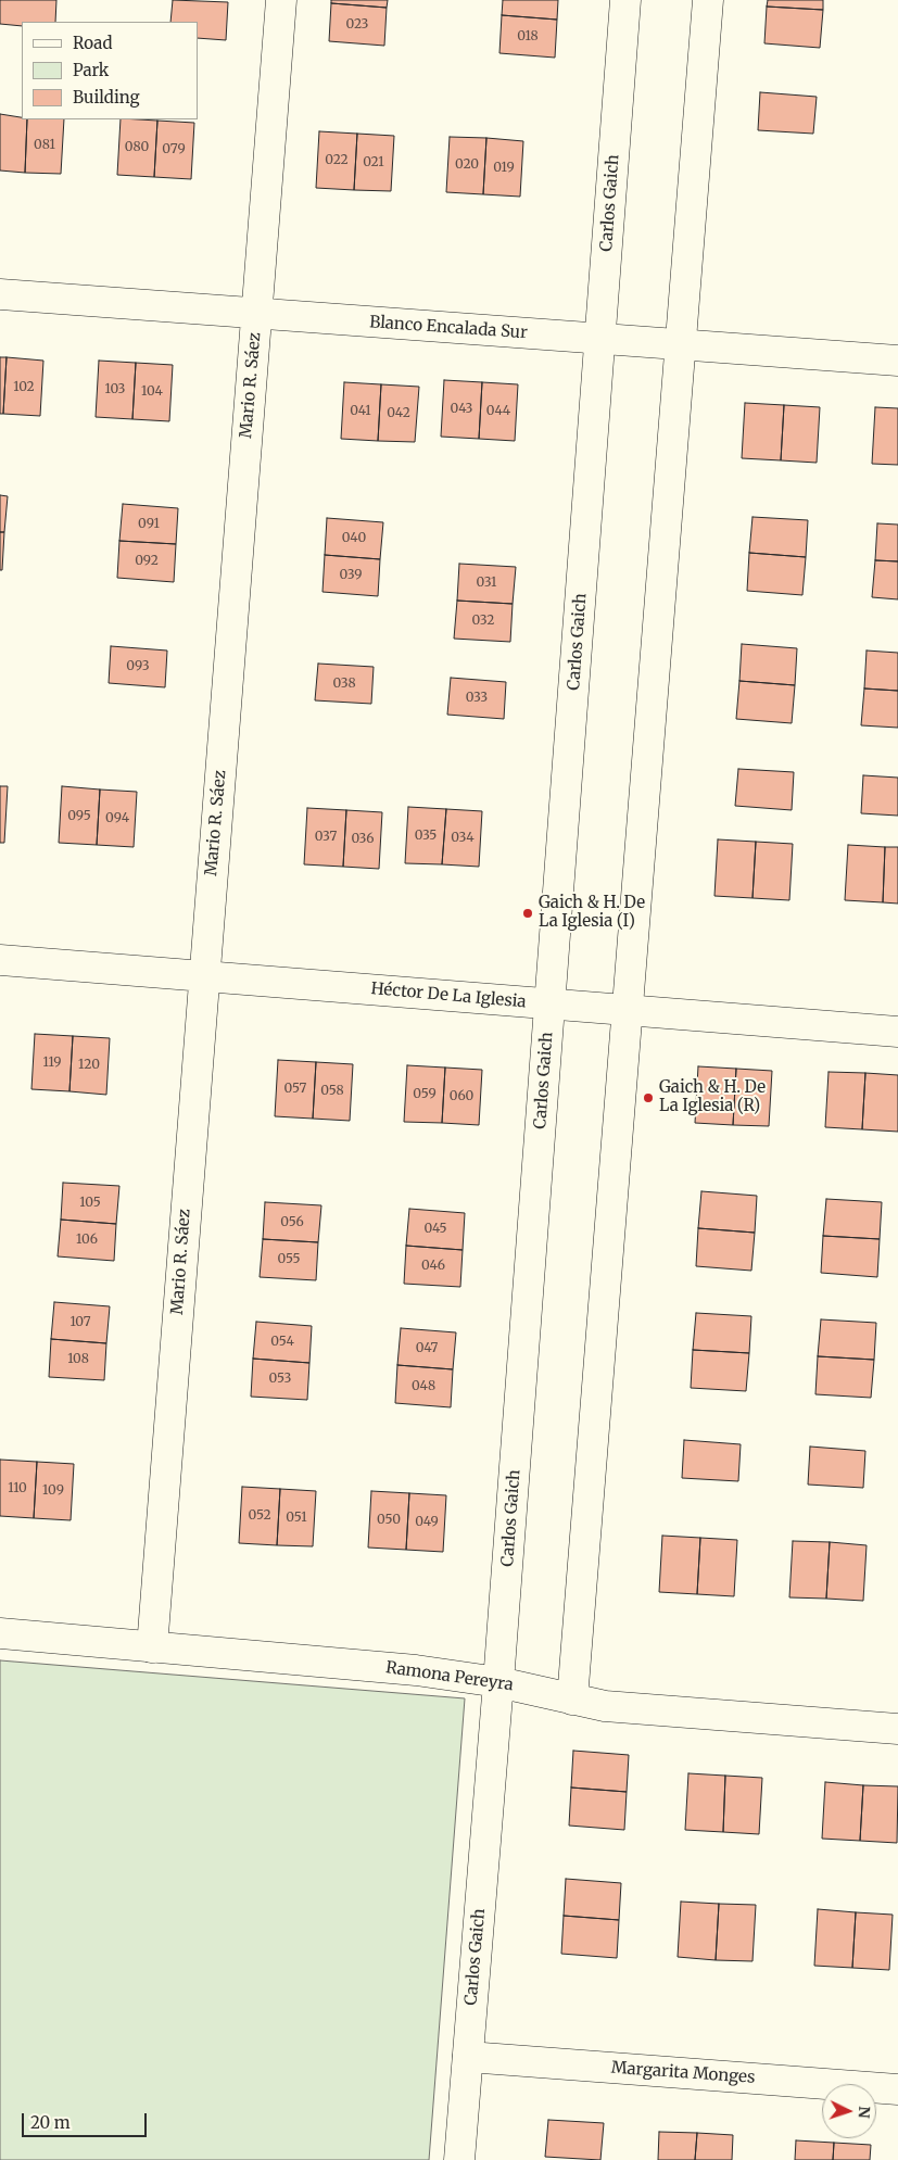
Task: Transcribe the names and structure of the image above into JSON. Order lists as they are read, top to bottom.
{
  "streets": {
    "street": [
      "Carlos Gaich",
      "Blanco Encalada Sur",
      "Mario R. Sáez",
      "Héctor De La Iglesia",
      "Ramona Pereyra",
      "Margarita Monges"
    ]
  },
  "crossings": [
    ["Carlos Gaich", "Blanco Encalada Sur"],
    ["Carlos Gaich", "Héctor De La Iglesia"],
    ["Carlos Gaich", "Ramona Pereyra"],
    ["Carlos Gaich", "Margarita Monges"],
    ["Blanco Encalada Sur", "Mario R. Sáez"],
    ["Mario R. Sáez", "Héctor De La Iglesia"],
    ["Mario R. Sáez", "Ramona Pereyra"]
  ],
  "places": ["Gaich & H. De La Iglesia (I)", "Gaich & H. De La Iglesia (R)"],
  "house_numbers": [
    "023",
    "018",
    "081",
    "080",
    "079",
    "022",
    "021",
    "020",
    "019",
    "102",
    "103",
    "104",
    "043",
    "041",
    "044",
    "042",
    "091",
    "040",
    "092",
    "039",
    "031",
    "032",
    "093",
    "038",
    "033",
    "095",
    "094",
    "035",
    "037",
    "034",
    "036",
    "119",
    "120",
    "057",
    "058",
    "059",
    "060",
    "105",
    "056",
    "045",
    "106",
    "055",
    "046",
    "107",
    "054",
    "047",
    "108",
    "053",
    "048",
    "110",
    "109",
    "052",
    "051",
    "050",
    "049"
  ],
  "legend": ["Road", "Park", "Building"],
  "scale_bar": "20 m",
  "north": "right"
}
